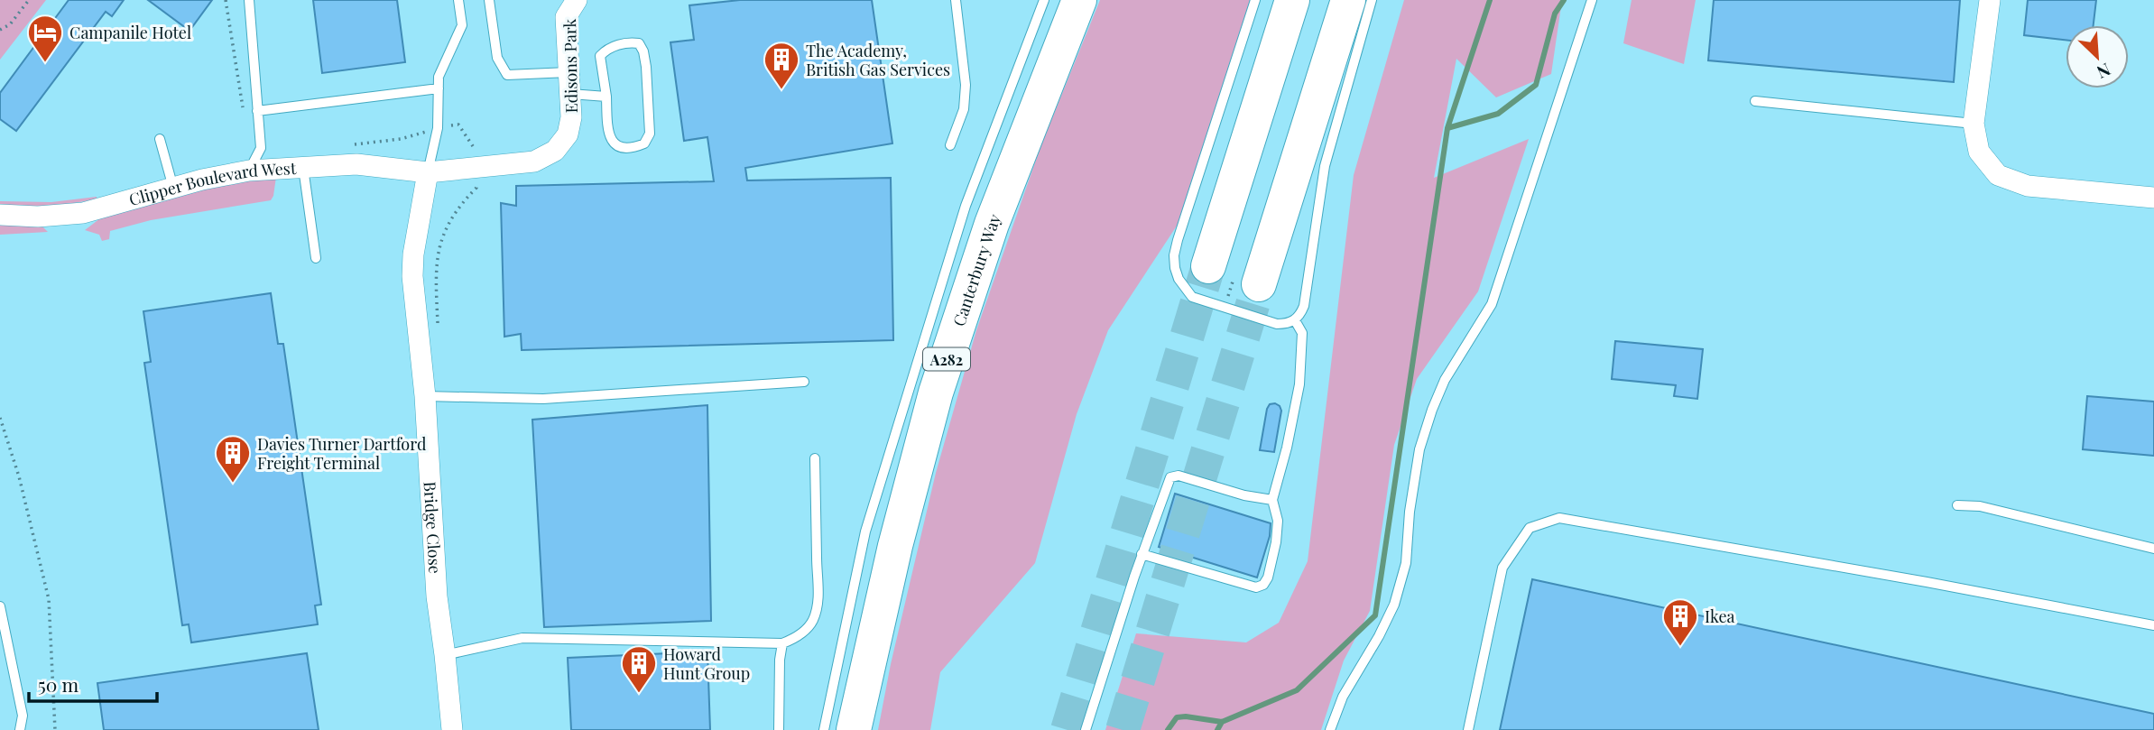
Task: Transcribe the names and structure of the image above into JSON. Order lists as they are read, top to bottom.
{
  "streets": {
    "highway": ["Canterbury Way", "A282"],
    "street": ["Edisons Park", "Clipper Boulevard West", "Bridge Close"]
  },
  "crossings": [
    ["Edisons Park", "Clipper Boulevard West"],
    ["Edisons Park", "Bridge Close"],
    ["Clipper Boulevard West", "Bridge Close"]
  ],
  "places": {
    "hotel": ["Campanile Hotel"],
    "building": [
      "The Academy, British Gas Services",
      "Davies Turner Dartford Freight Terminal",
      "Ikea",
      "Howard Hunt Group"
    ]
  },
  "scale_bar": "50 m",
  "north": "bottom right"
}
